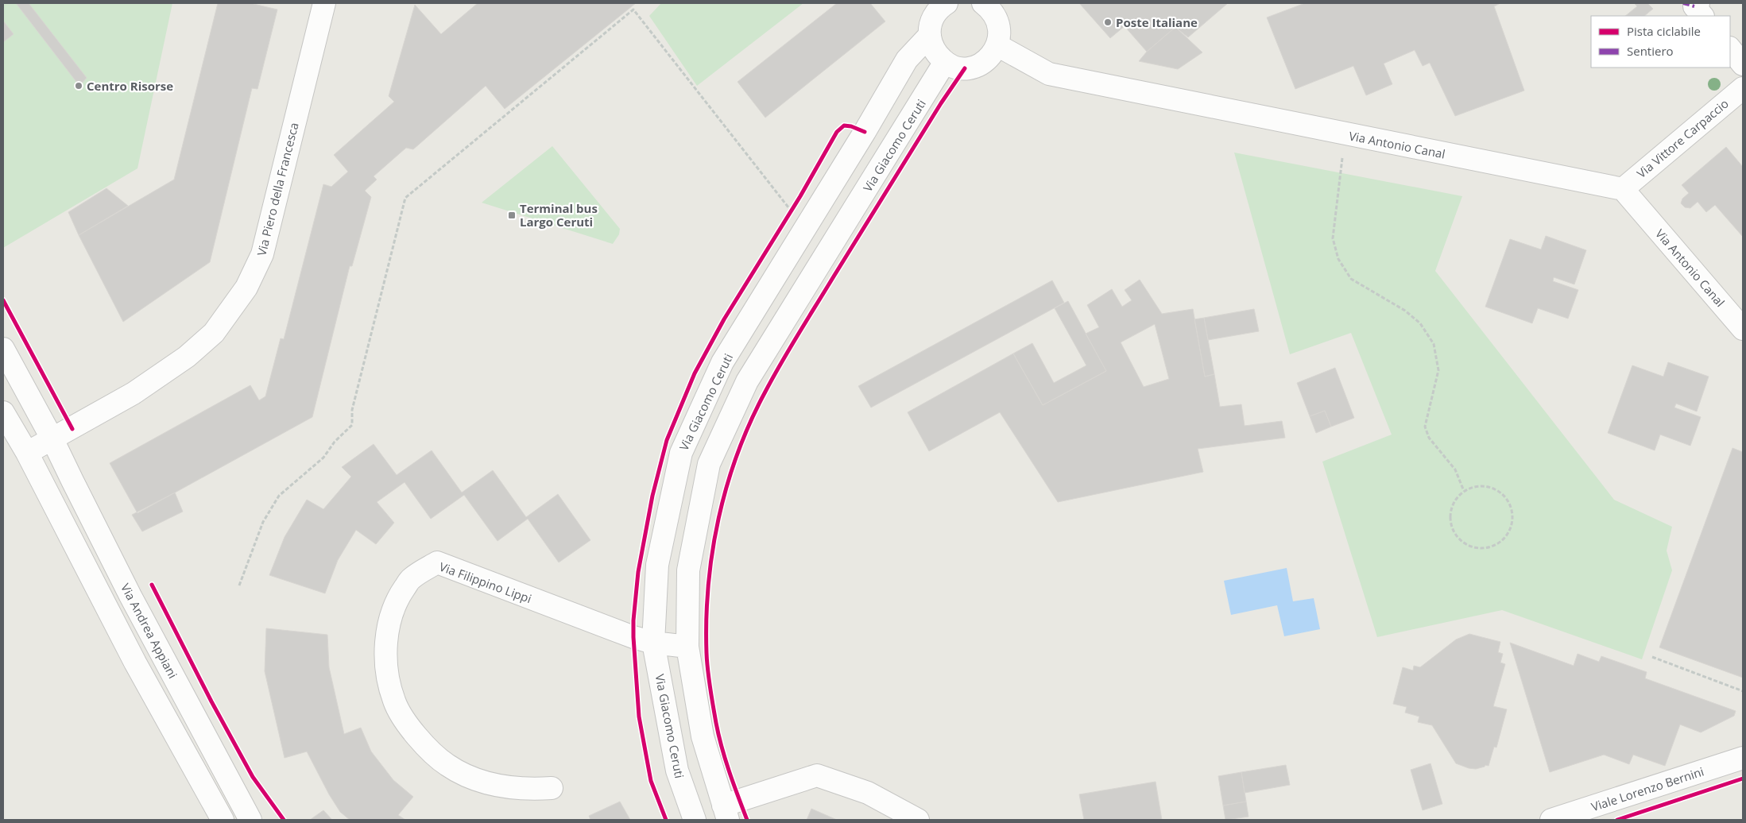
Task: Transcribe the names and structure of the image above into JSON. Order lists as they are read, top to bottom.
{
  "streets": {
    "street": [
      "Via Vittore Carpaccio",
      "Via Antonio Canal",
      "Via Giacomo Ceruti",
      "Via Piero della Francesca",
      "Via Filippino Lippi",
      "Via Andrea Appiani",
      "Viale Lorenzo Bernini"
    ]
  },
  "crossings": [
    ["Via Vittore Carpaccio", "Via Antonio Canal"],
    ["Via Giacomo Ceruti", "Via Filippino Lippi"],
    ["Via Piero della Francesca", "Via Andrea Appiani"]
  ],
  "places": {
    "other": ["Poste Italiane", "Centro Risorse"],
    "transit": ["Terminal bus Largo Ceruti"]
  },
  "legend": ["Pista ciclabile", "Sentiero"]
}
